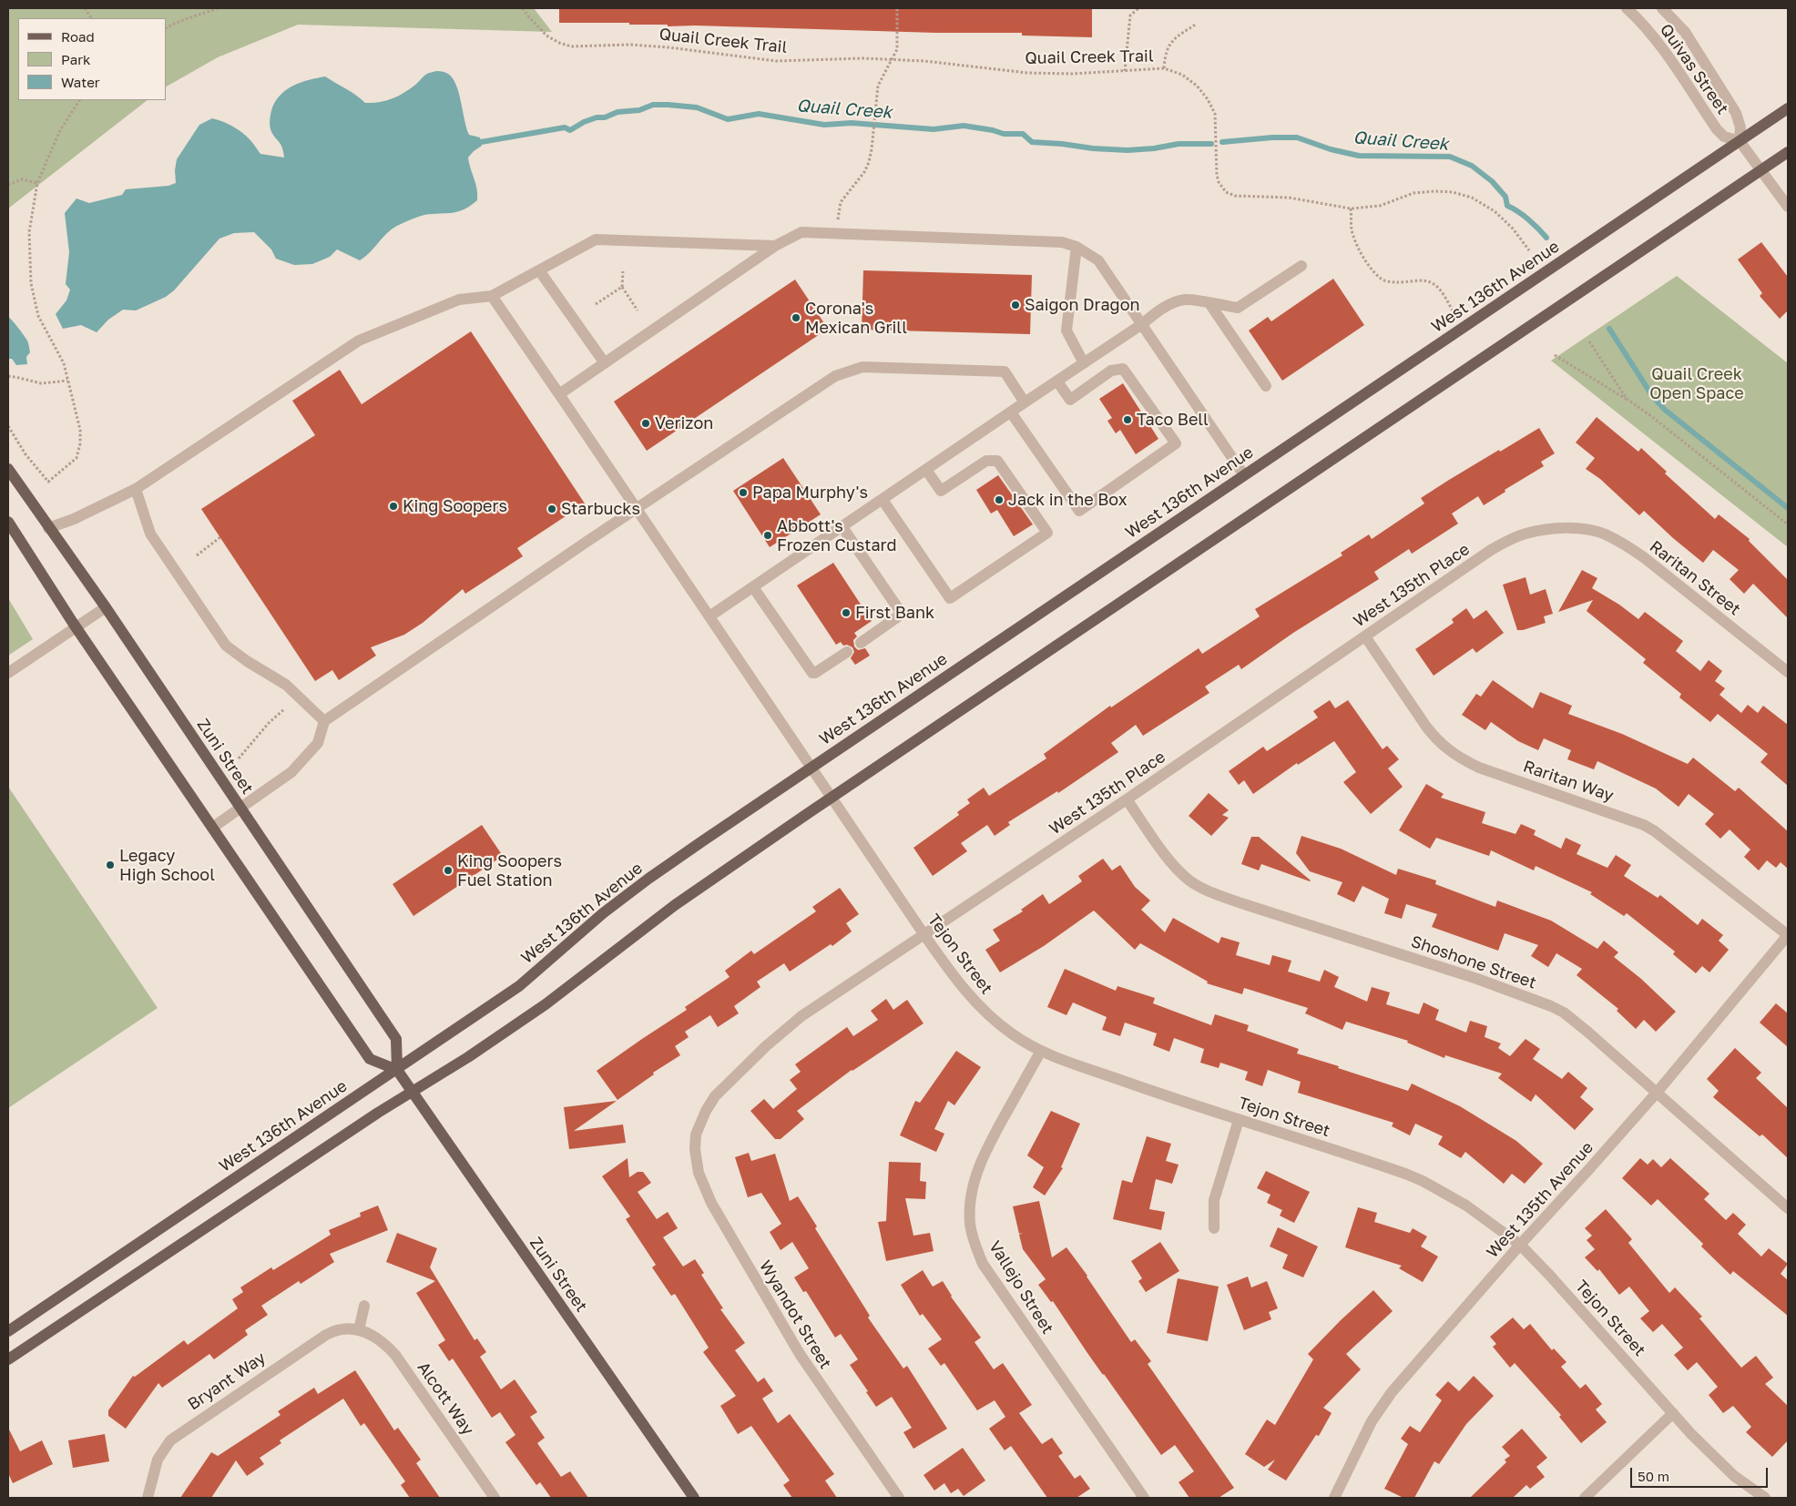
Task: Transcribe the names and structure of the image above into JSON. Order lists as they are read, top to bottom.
{
  "streets": {
    "main road": ["West 136th Avenue", "Zuni Street"],
    "street": [
      "Quivas Street",
      "Raritan Street",
      "West 135th Place",
      "Raritan Way",
      "Tejon Street",
      "Shoshone Street",
      "West 135th Avenue",
      "Vallejo Street",
      "Wyandot Street",
      "Bryant Way",
      "Alcott Way"
    ],
    "path": ["Quail Creek Trail"]
  },
  "crossings": [
    ["Quivas Street", "West 136th Avenue"],
    ["West 136th Avenue", "Zuni Street"],
    ["West 136th Avenue", "Tejon Street"],
    ["Raritan Street", "West 135th Place"],
    ["West 135th Place", "Raritan Way"],
    ["West 135th Place", "Tejon Street"],
    ["West 135th Place", "Shoshone Street"],
    ["West 135th Place", "Wyandot Street"],
    ["Raritan Way", "West 135th Avenue"],
    ["Tejon Street", "West 135th Avenue"],
    ["Tejon Street", "Vallejo Street"],
    ["Shoshone Street", "West 135th Avenue"],
    ["Bryant Way", "Alcott Way"]
  ],
  "water": ["Quail Creek"],
  "parks": ["Quail Creek Open Space"],
  "places": [
    "Saigon Dragon",
    "Corona's Mexican Grill",
    "Taco Bell",
    "Verizon",
    "Papa Murphy's",
    "Jack in the Box",
    "King Soopers",
    "Starbucks",
    "Abbott's Frozen Custard",
    "First Bank",
    "Legacy High School",
    "King Soopers Fuel Station"
  ],
  "legend": ["Road", "Park", "Water"],
  "scale_bar": "50 m"
}
